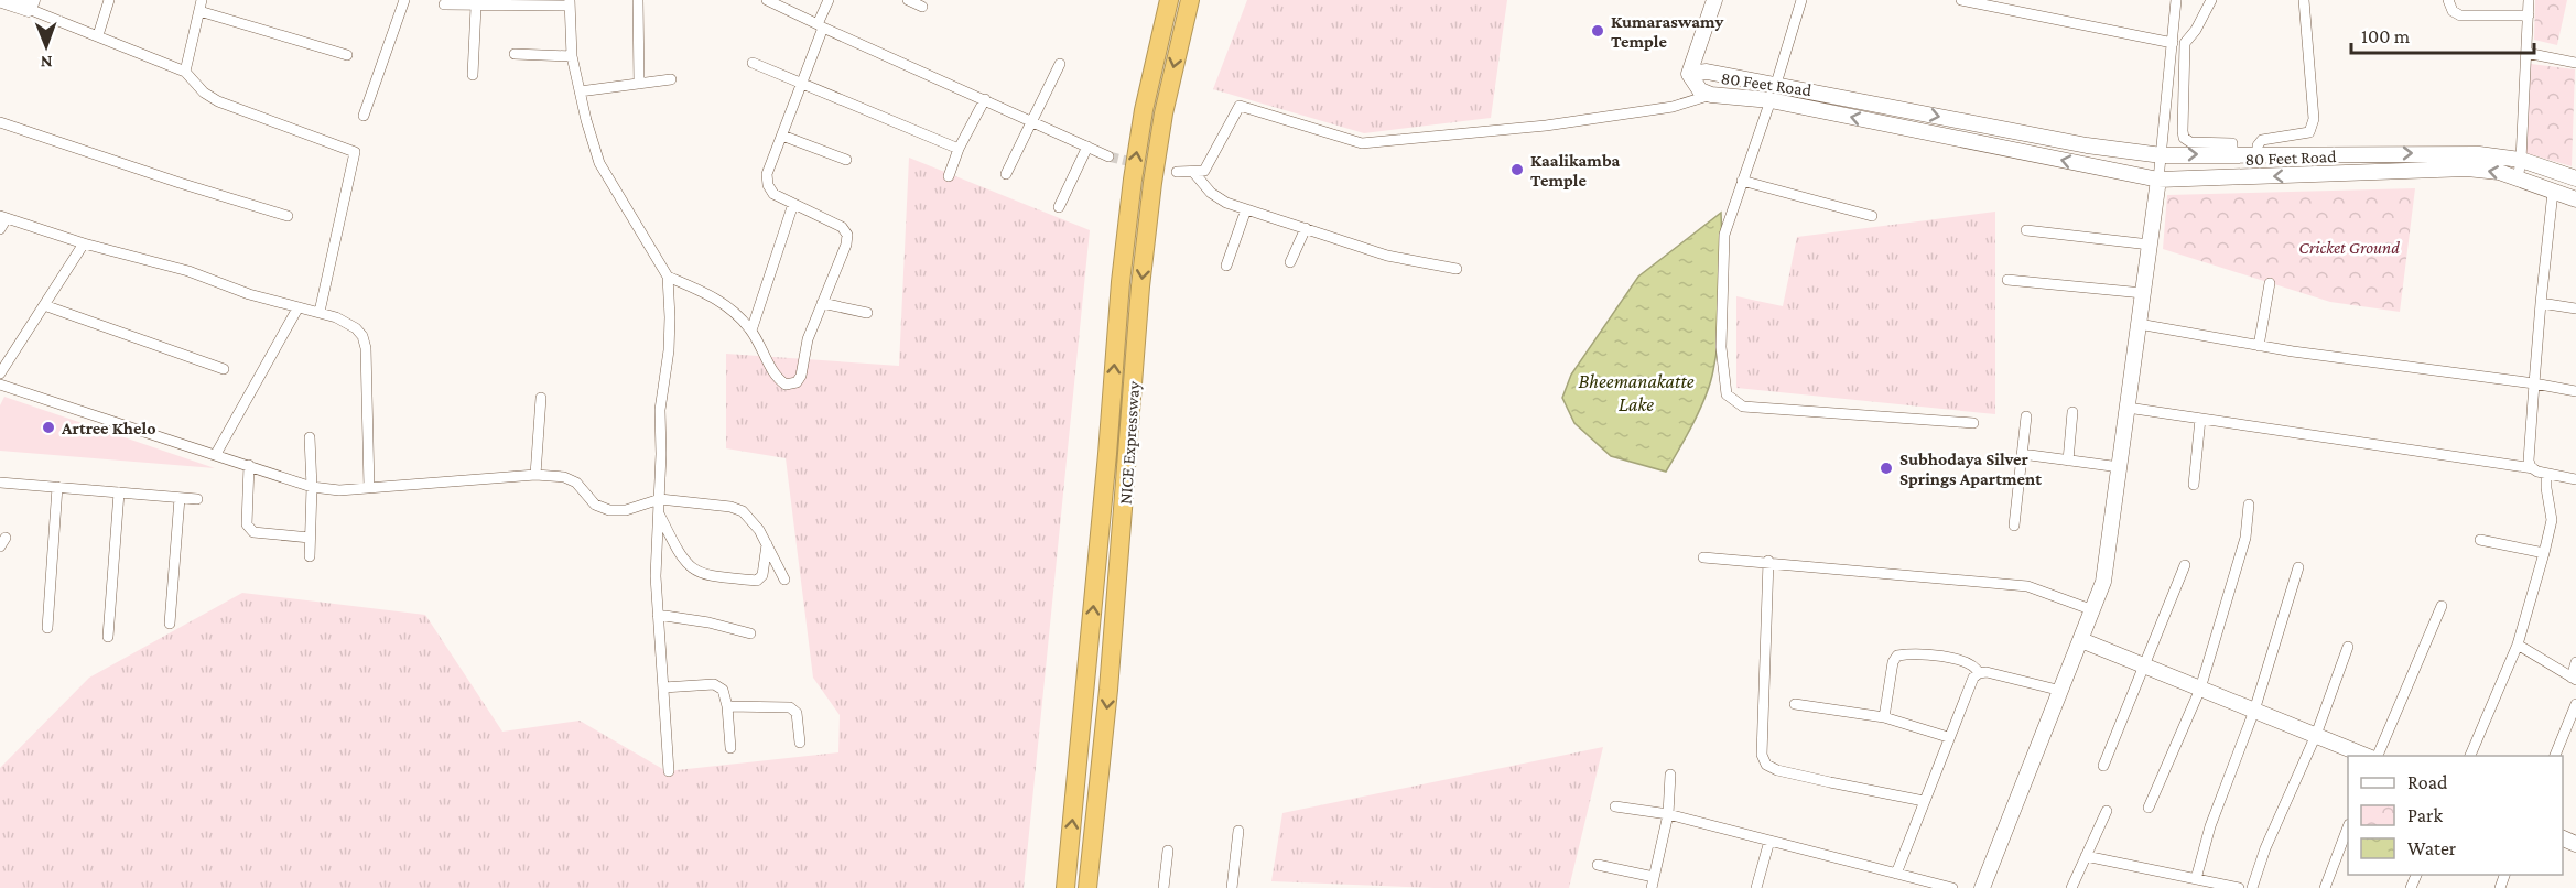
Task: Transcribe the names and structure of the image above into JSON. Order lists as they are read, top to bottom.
{
  "streets": {
    "highway": ["NICE Expressway"],
    "main road": ["80 Feet Road"]
  },
  "water": ["Bheemanakatte Lake"],
  "parks": ["Cricket Ground"],
  "places": [
    "Kumaraswamy Temple",
    "Kaalikamba Temple",
    "Artree Khelo",
    "Subhodaya Silver Springs Apartment"
  ],
  "legend": ["Road", "Park", "Water"],
  "scale_bar": "100 m",
  "north": "bottom"
}
